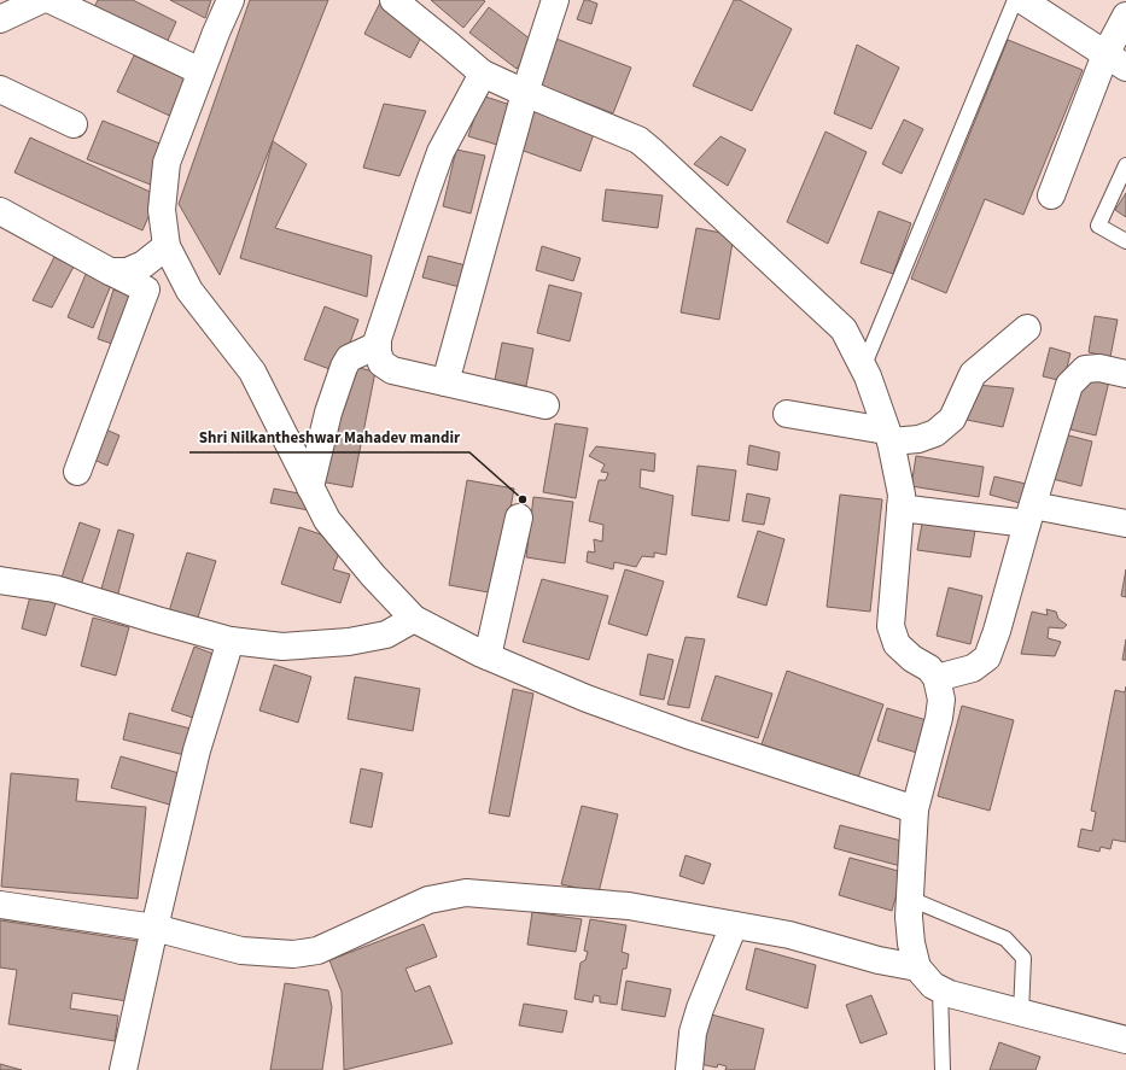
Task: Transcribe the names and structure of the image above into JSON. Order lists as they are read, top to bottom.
{
  "places": ["Shri Nilkantheshwar Mahadev mandir"]
}
